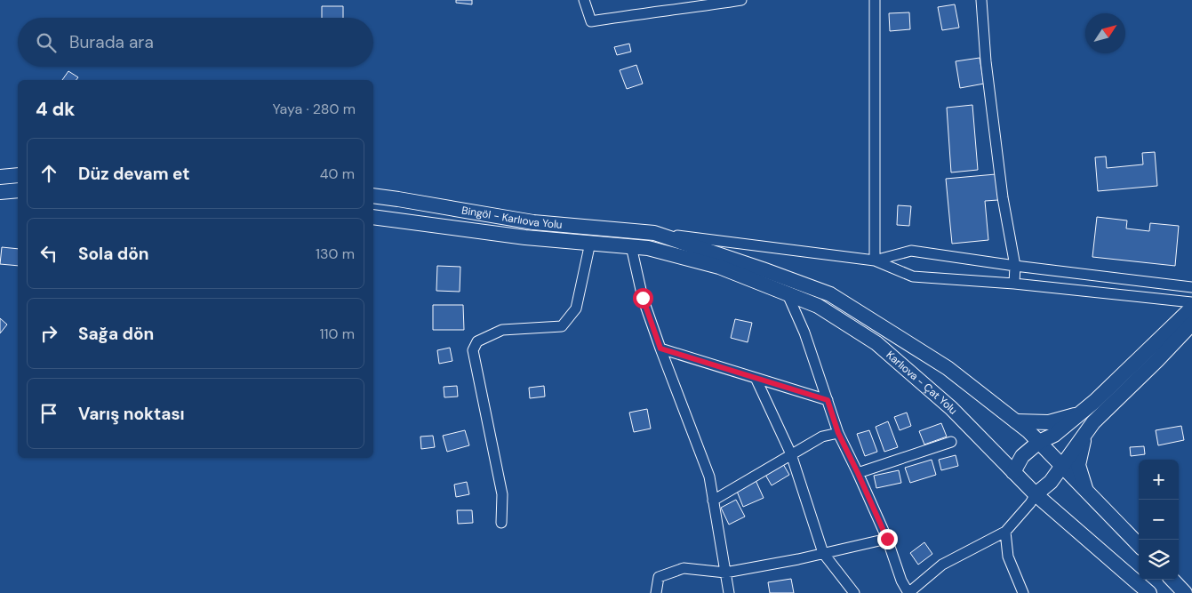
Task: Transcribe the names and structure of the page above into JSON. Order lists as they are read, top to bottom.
{
  "streets": {
    "highway": ["Bingöl - Karlıova Yolu", "Karlıova - Çat Yolu"]
  },
  "crossings": [
    ["Bingöl - Karlıova Yolu", "Karlıova - Çat Yolu"]
  ],
  "north": "top right",
  "page": {
    "search": "Burada ara",
    "heading": ["4 dk", "Yaya · 280 m"],
    "list": [
      ["Düz devam et", "40 m"],
      ["Sola dön", "130 m"],
      ["Sağa dön", "110 m"],
      "Varış noktası"
    ],
    "map_buttons": ["+", "−"]
  }
}
